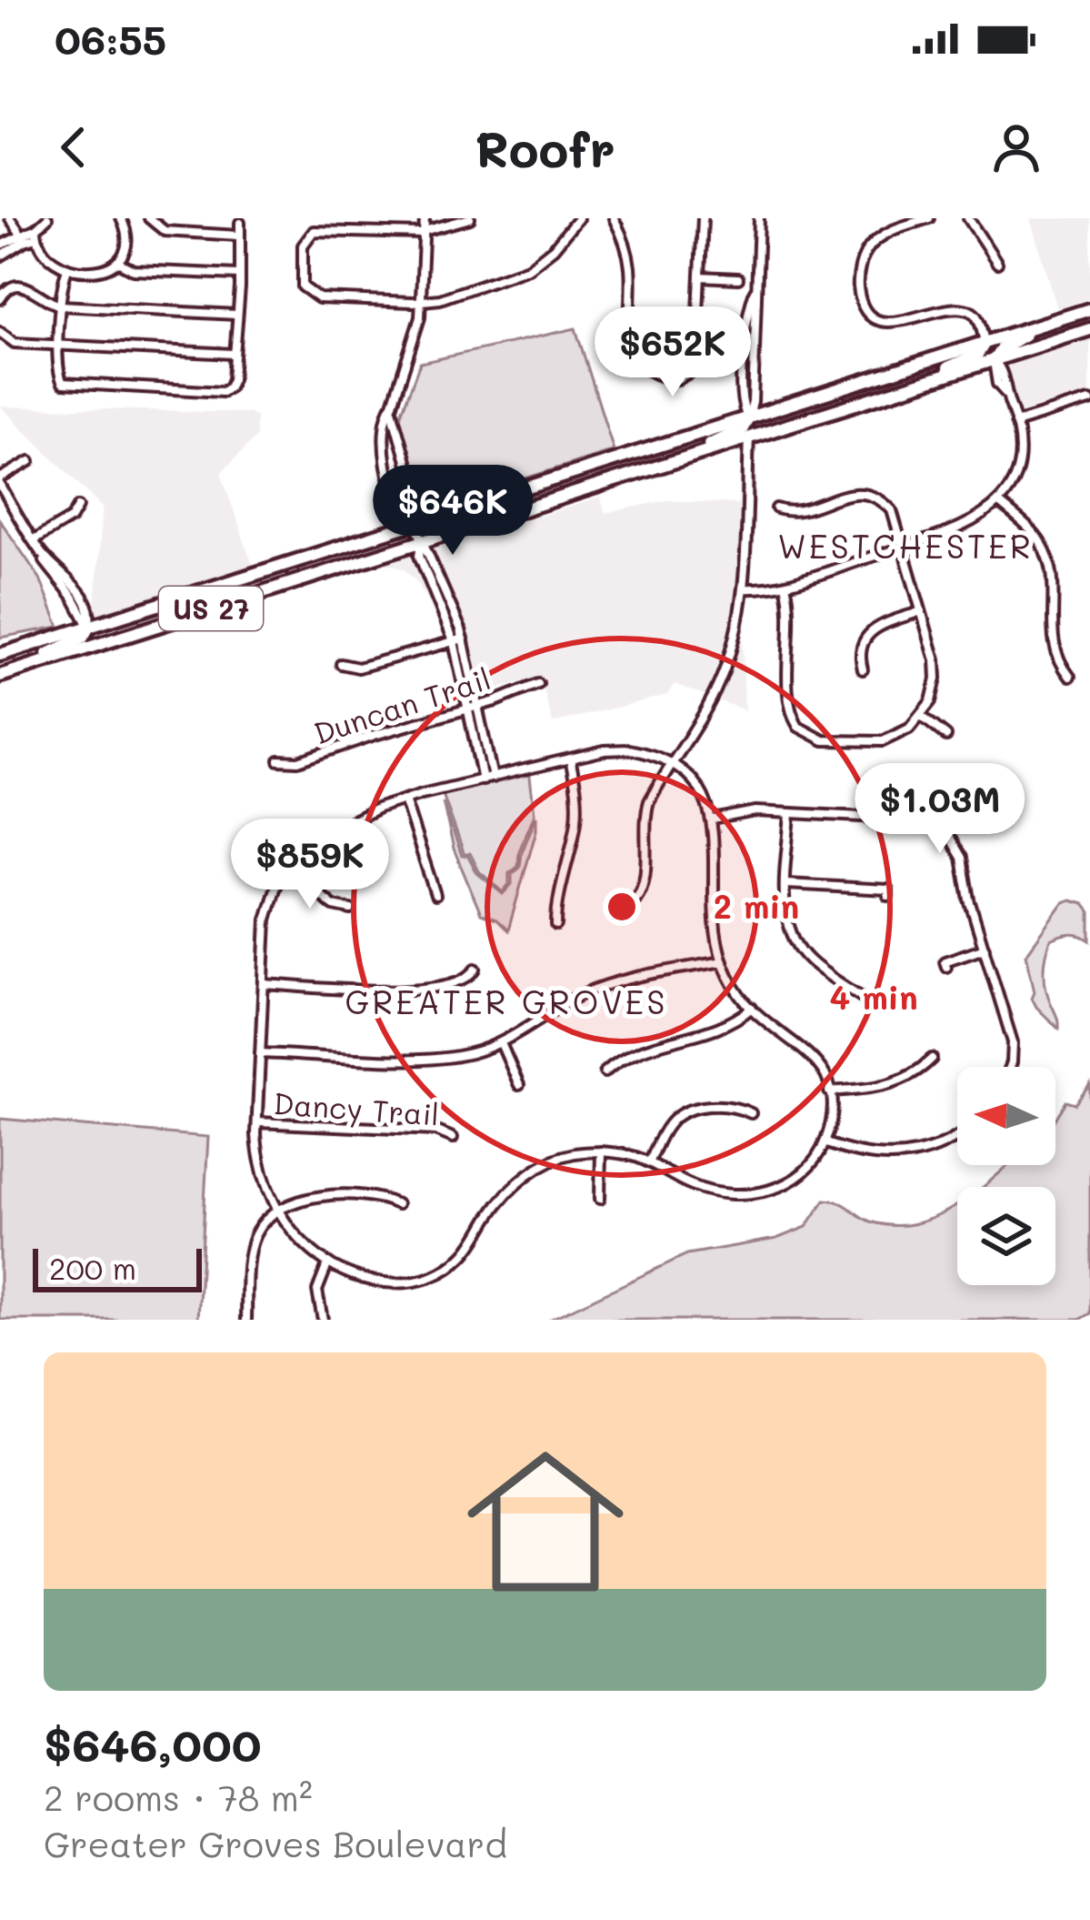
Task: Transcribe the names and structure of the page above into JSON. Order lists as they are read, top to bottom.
{
  "streets": {
    "highway": ["US 27"],
    "street": ["Duncan Trail", "Dancy Trail"]
  },
  "districts": ["WESTCHESTER", "GREATER GROVES"],
  "scale_bar": "200 m",
  "north": "left",
  "page": {
    "status": "06:55",
    "header": "Roofr",
    "price": [
      "$652K",
      "$646K",
      "$1.03M",
      "$859K"
    ],
    "scale": "200 m",
    "list": [
      {
        "name": "$646,000",
        "note": "2 rooms · 78 m² · Greater Groves Boulevard"
      }
    ]
  },
  "rings": ["2 min", "4 min"]
}
